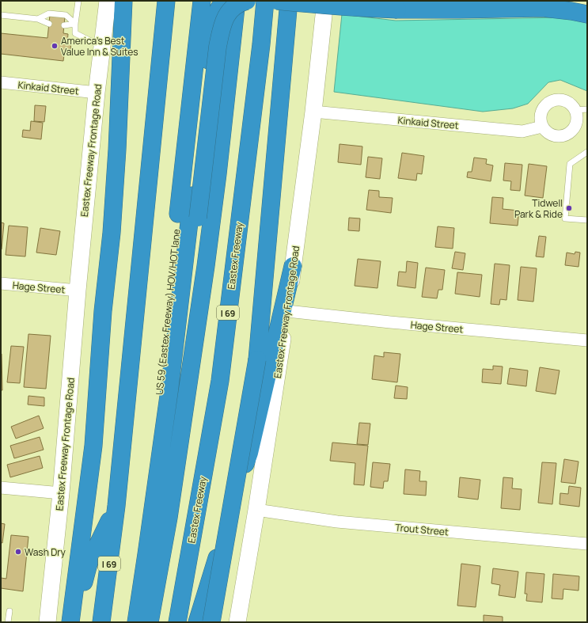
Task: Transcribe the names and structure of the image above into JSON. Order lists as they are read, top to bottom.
{
  "streets": {
    "highway": ["Eastex Freeway", "US 59 (Eastex Freeway) HOV/HOT lane", "I 69"],
    "main road": ["Eastex Freeway Frontage Road"],
    "street": ["Kinkaid Street", "Hage Street", "Trout Street"]
  },
  "crossings": [
    ["Kinkaid Street", "Eastex Freeway Frontage Road"],
    ["Eastex Freeway Frontage Road", "Hage Street"],
    ["Eastex Freeway Frontage Road", "Trout Street"]
  ],
  "places": ["America’s Best Value Inn & Suites", "Tidwell Park & Ride", "Wash Dry"]
}
